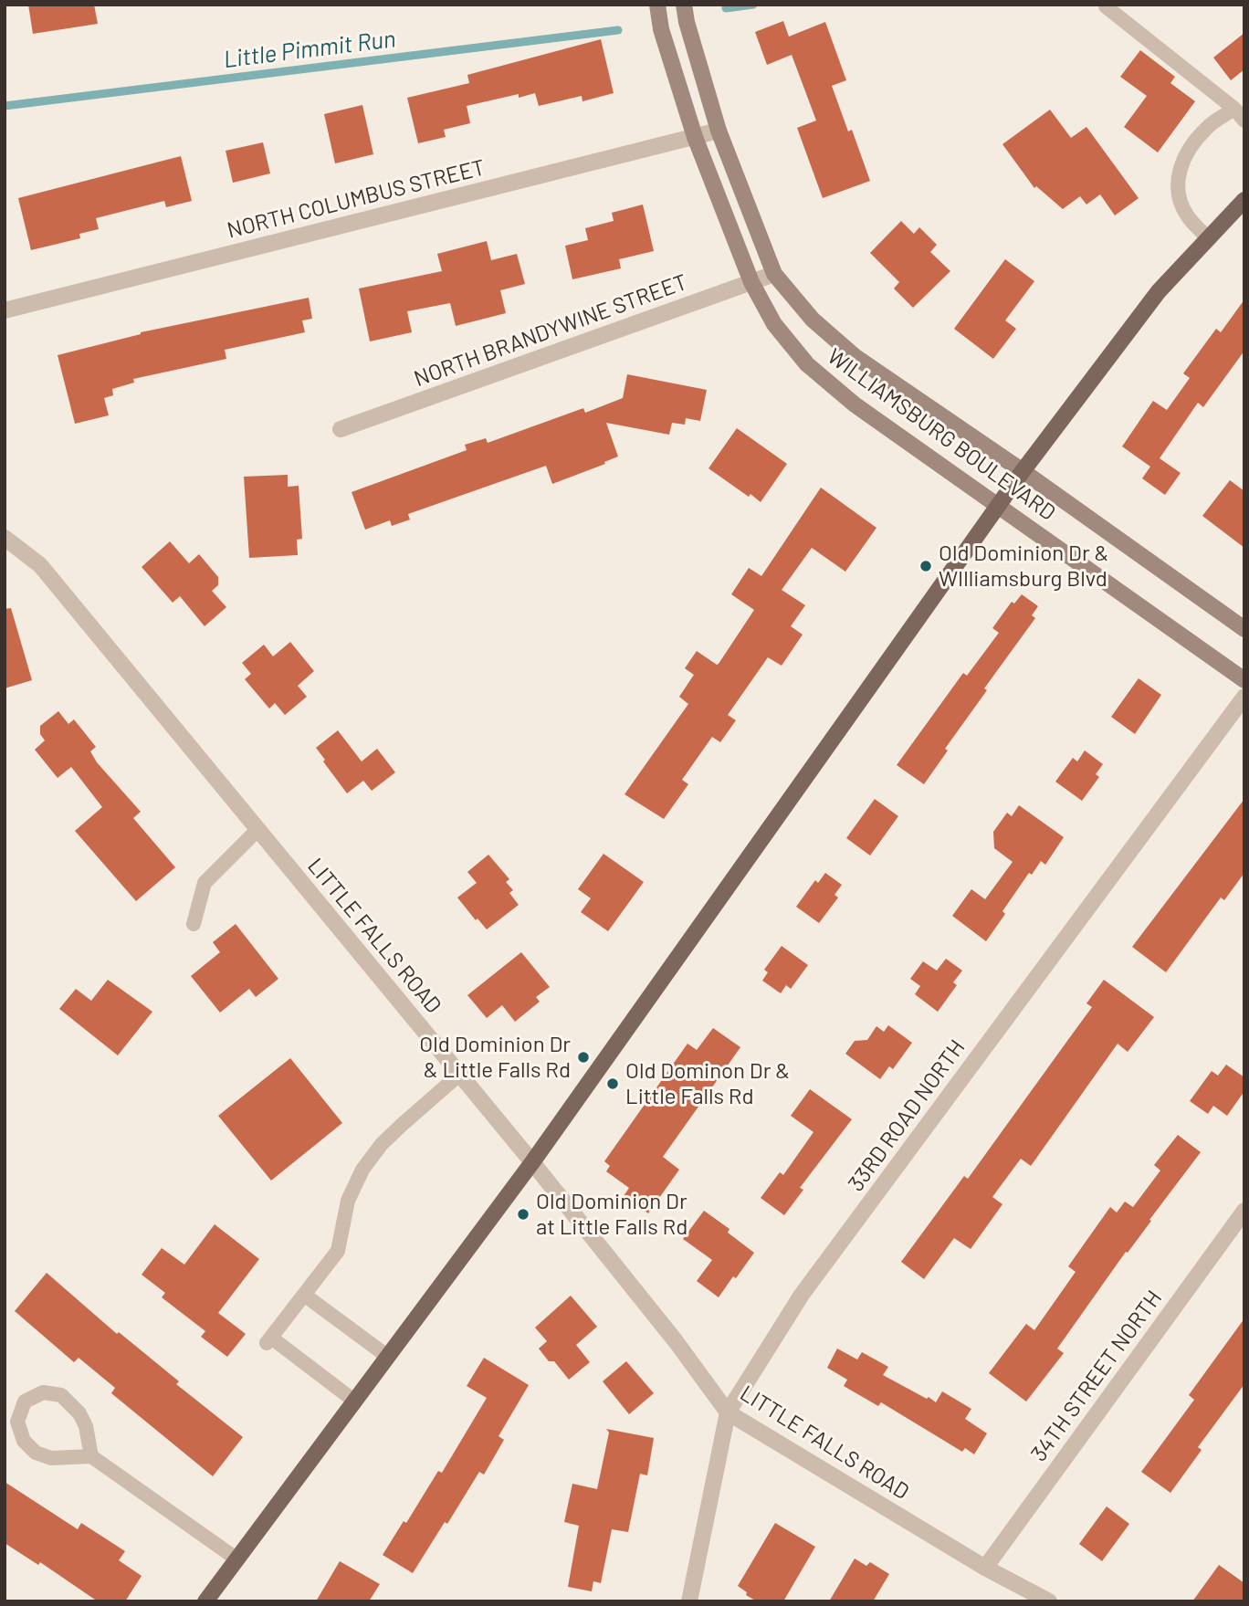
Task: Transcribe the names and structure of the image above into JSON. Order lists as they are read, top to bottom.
{
  "streets": {
    "main road": ["WILLIAMSBURG BOULEVARD"],
    "street": [
      "NORTH COLUMBUS STREET",
      "NORTH BRANDYWINE STREET",
      "LITTLE FALLS ROAD",
      "33RD ROAD NORTH",
      "34TH STREET NORTH"
    ]
  },
  "crossings": [
    ["NORTH COLUMBUS STREET", "WILLIAMSBURG BOULEVARD"],
    ["NORTH BRANDYWINE STREET", "WILLIAMSBURG BOULEVARD"],
    ["LITTLE FALLS ROAD", "33RD ROAD NORTH"],
    ["LITTLE FALLS ROAD", "34TH STREET NORTH"]
  ],
  "water": ["Little Pimmit Run"],
  "places": [
    "Old Dominion Dr & WIlliamsburg Blvd",
    "Old Dominion Dr & Little Falls Rd",
    "Old Dominon Dr & Little Falls Rd",
    "Old Dominion Dr at Little Falls Rd"
  ]
}
